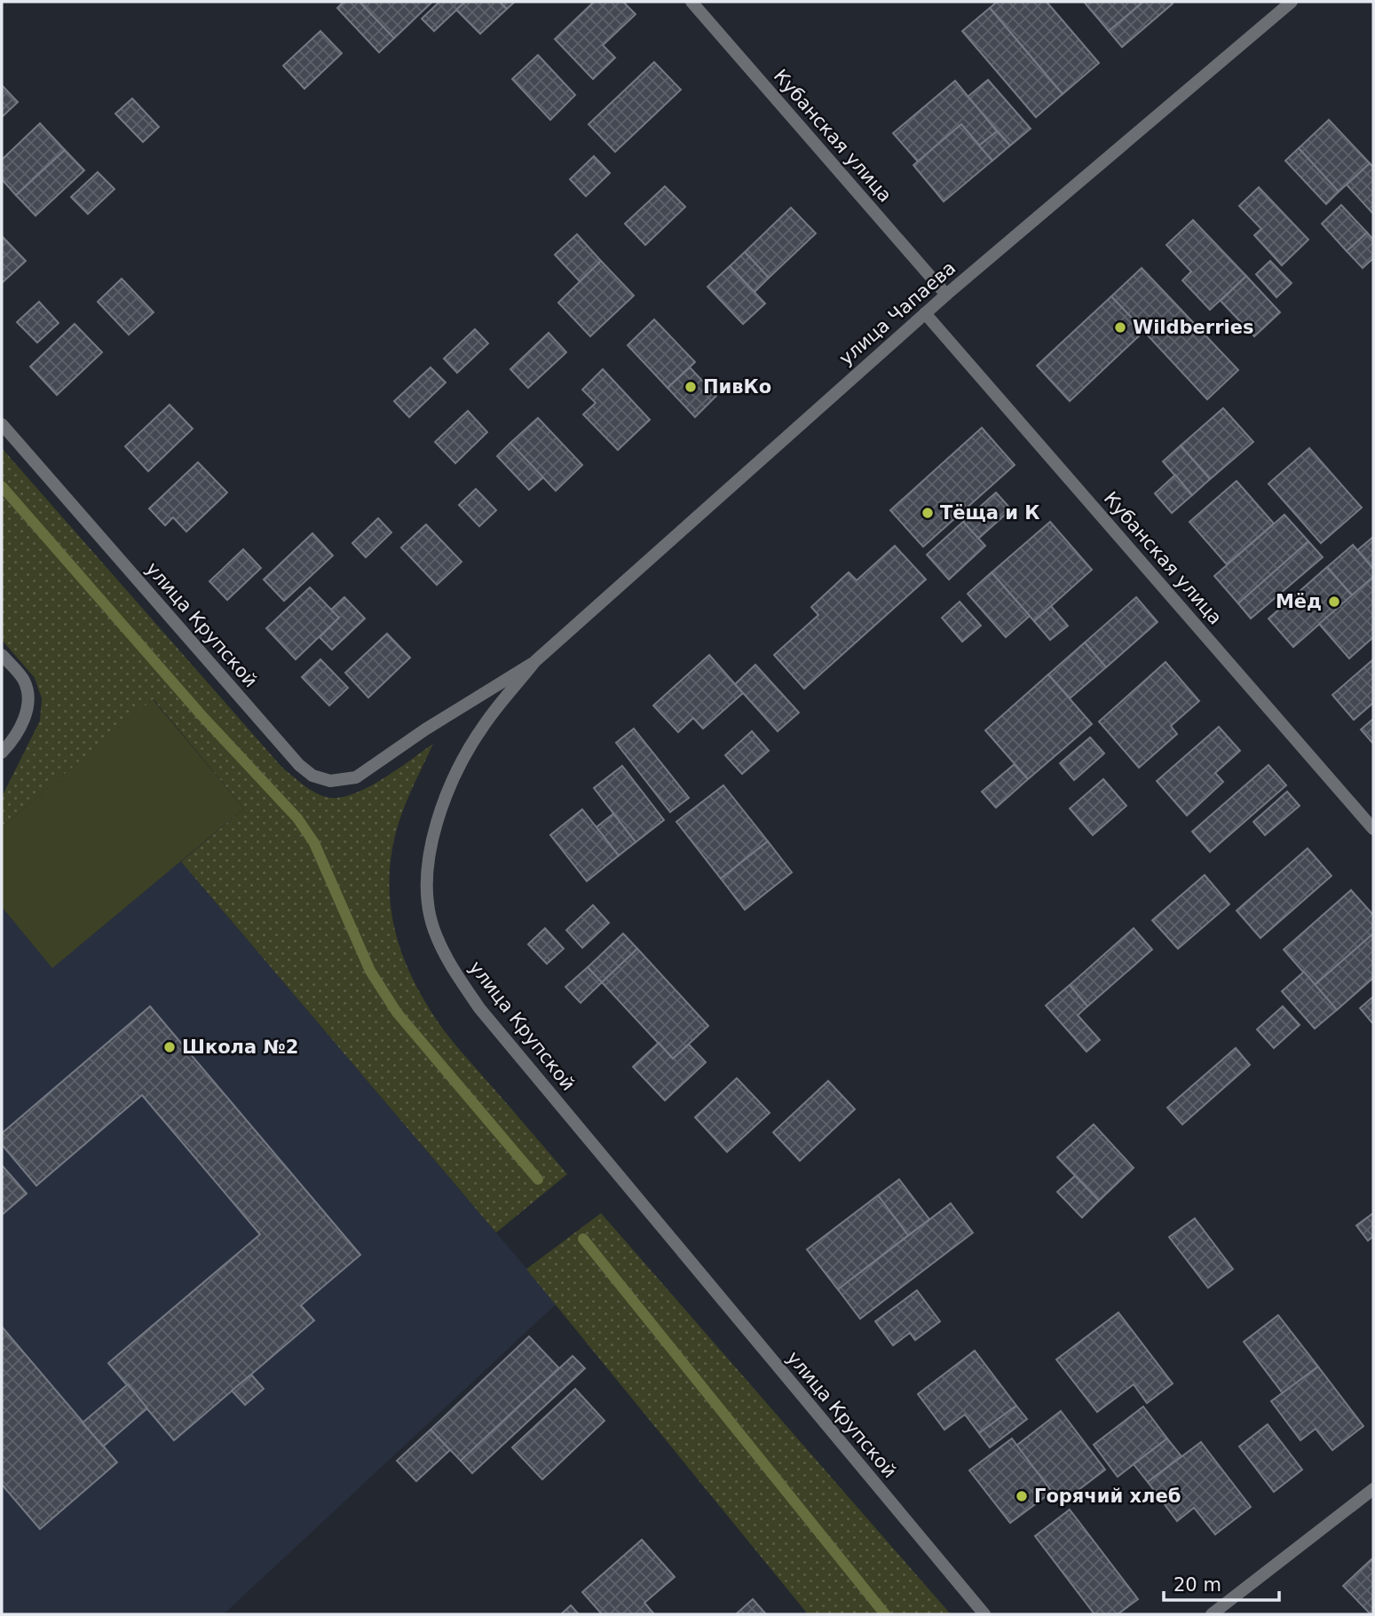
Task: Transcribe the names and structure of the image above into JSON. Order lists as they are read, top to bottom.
{
  "streets": {
    "street": ["Кубанская улица", "улица Чапаева", "улица Крупской"]
  },
  "crossings": [
    ["Кубанская улица", "улица Чапаева"],
    ["улица Чапаева", "улица Крупской"]
  ],
  "places": [
    "Wildberries",
    "ПивКо",
    "Тёща и К",
    "Мёд",
    "Школа №2",
    "Горячий хлеб"
  ],
  "scale_bar": "20 m"
}
